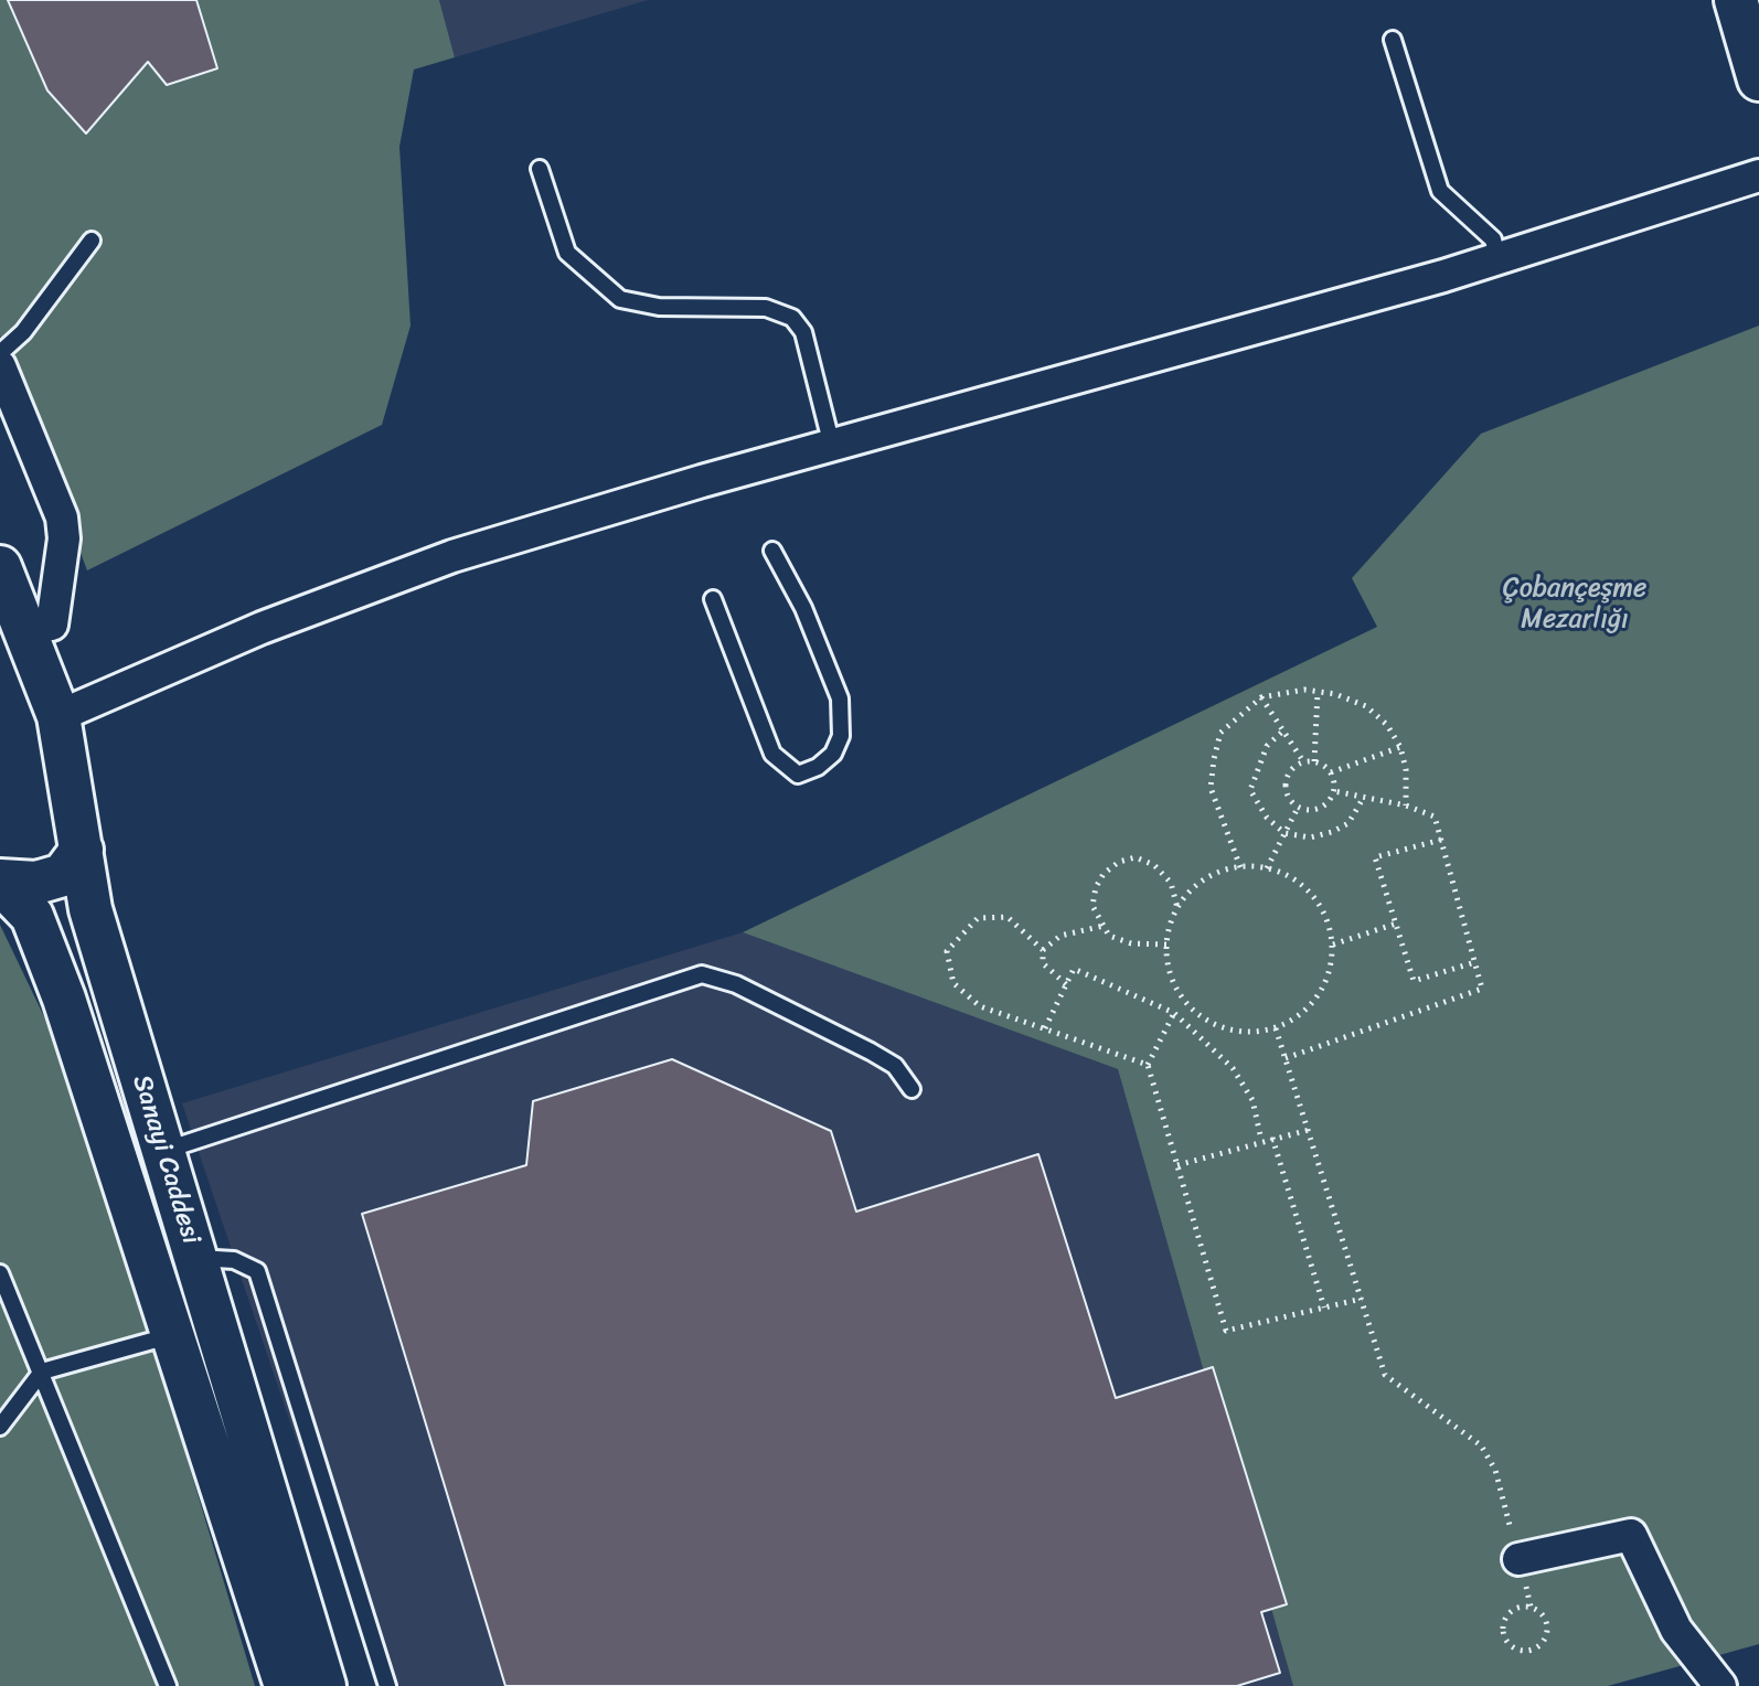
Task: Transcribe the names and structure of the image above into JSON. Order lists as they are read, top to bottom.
{
  "streets": {
    "main road": ["Sanayi Caddesi"]
  },
  "parks": ["Çobançeşme Mezarlığı"]
}
